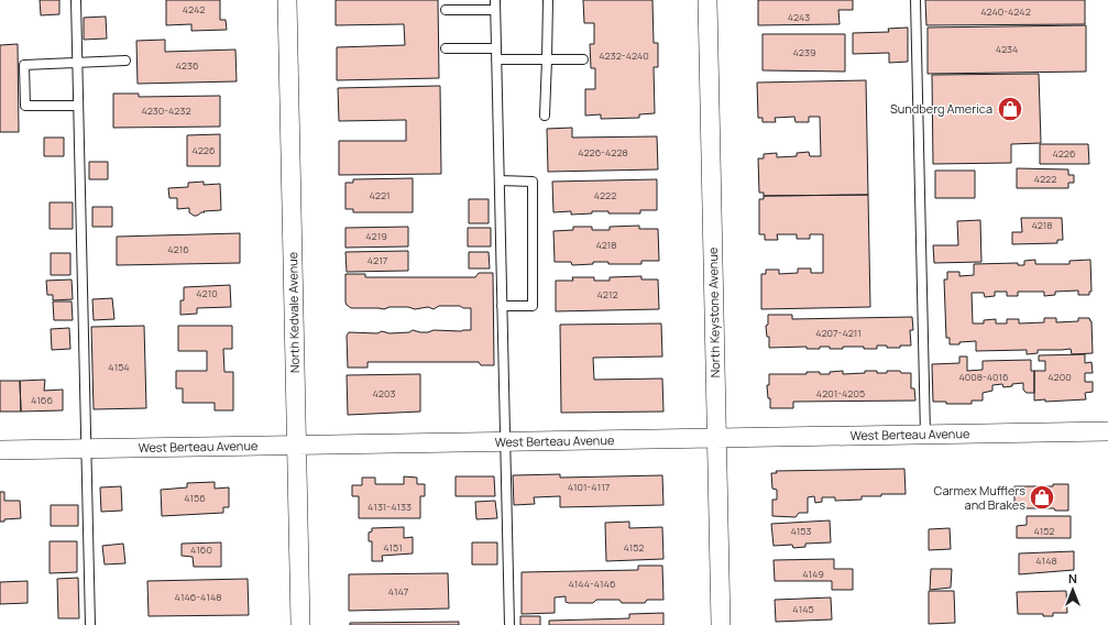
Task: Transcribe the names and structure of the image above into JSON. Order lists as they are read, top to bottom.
{
  "streets": {
    "street": ["North Kedvale Avenue", "North Keystone Avenue", "West Berteau Avenue"]
  },
  "crossings": [
    ["North Kedvale Avenue", "West Berteau Avenue"],
    ["North Keystone Avenue", "West Berteau Avenue"]
  ],
  "places": {
    "shop": ["Sundberg America", "Carmex Mufflers and Brakes"]
  },
  "house_numbers": [
    "4242",
    "4240-4242",
    "4243",
    "4234",
    "4239",
    "4232-4240",
    "4236",
    "4230-4232",
    "4226",
    "4226-4228",
    "4226",
    "4222",
    "4221",
    "4222",
    "4218",
    "4219",
    "4218",
    "4216",
    "4217",
    "4210",
    "4212",
    "4207-4211",
    "4154",
    "4008-4016",
    "4200",
    "4203",
    "4201-4205",
    "4166",
    "4101-4117",
    "4156",
    "4131-4133",
    "4153",
    "4152",
    "4151",
    "4152",
    "4160",
    "4148",
    "4149",
    "4144-4146",
    "4147",
    "4146-4148",
    "4145"
  ],
  "north": "top"
}
